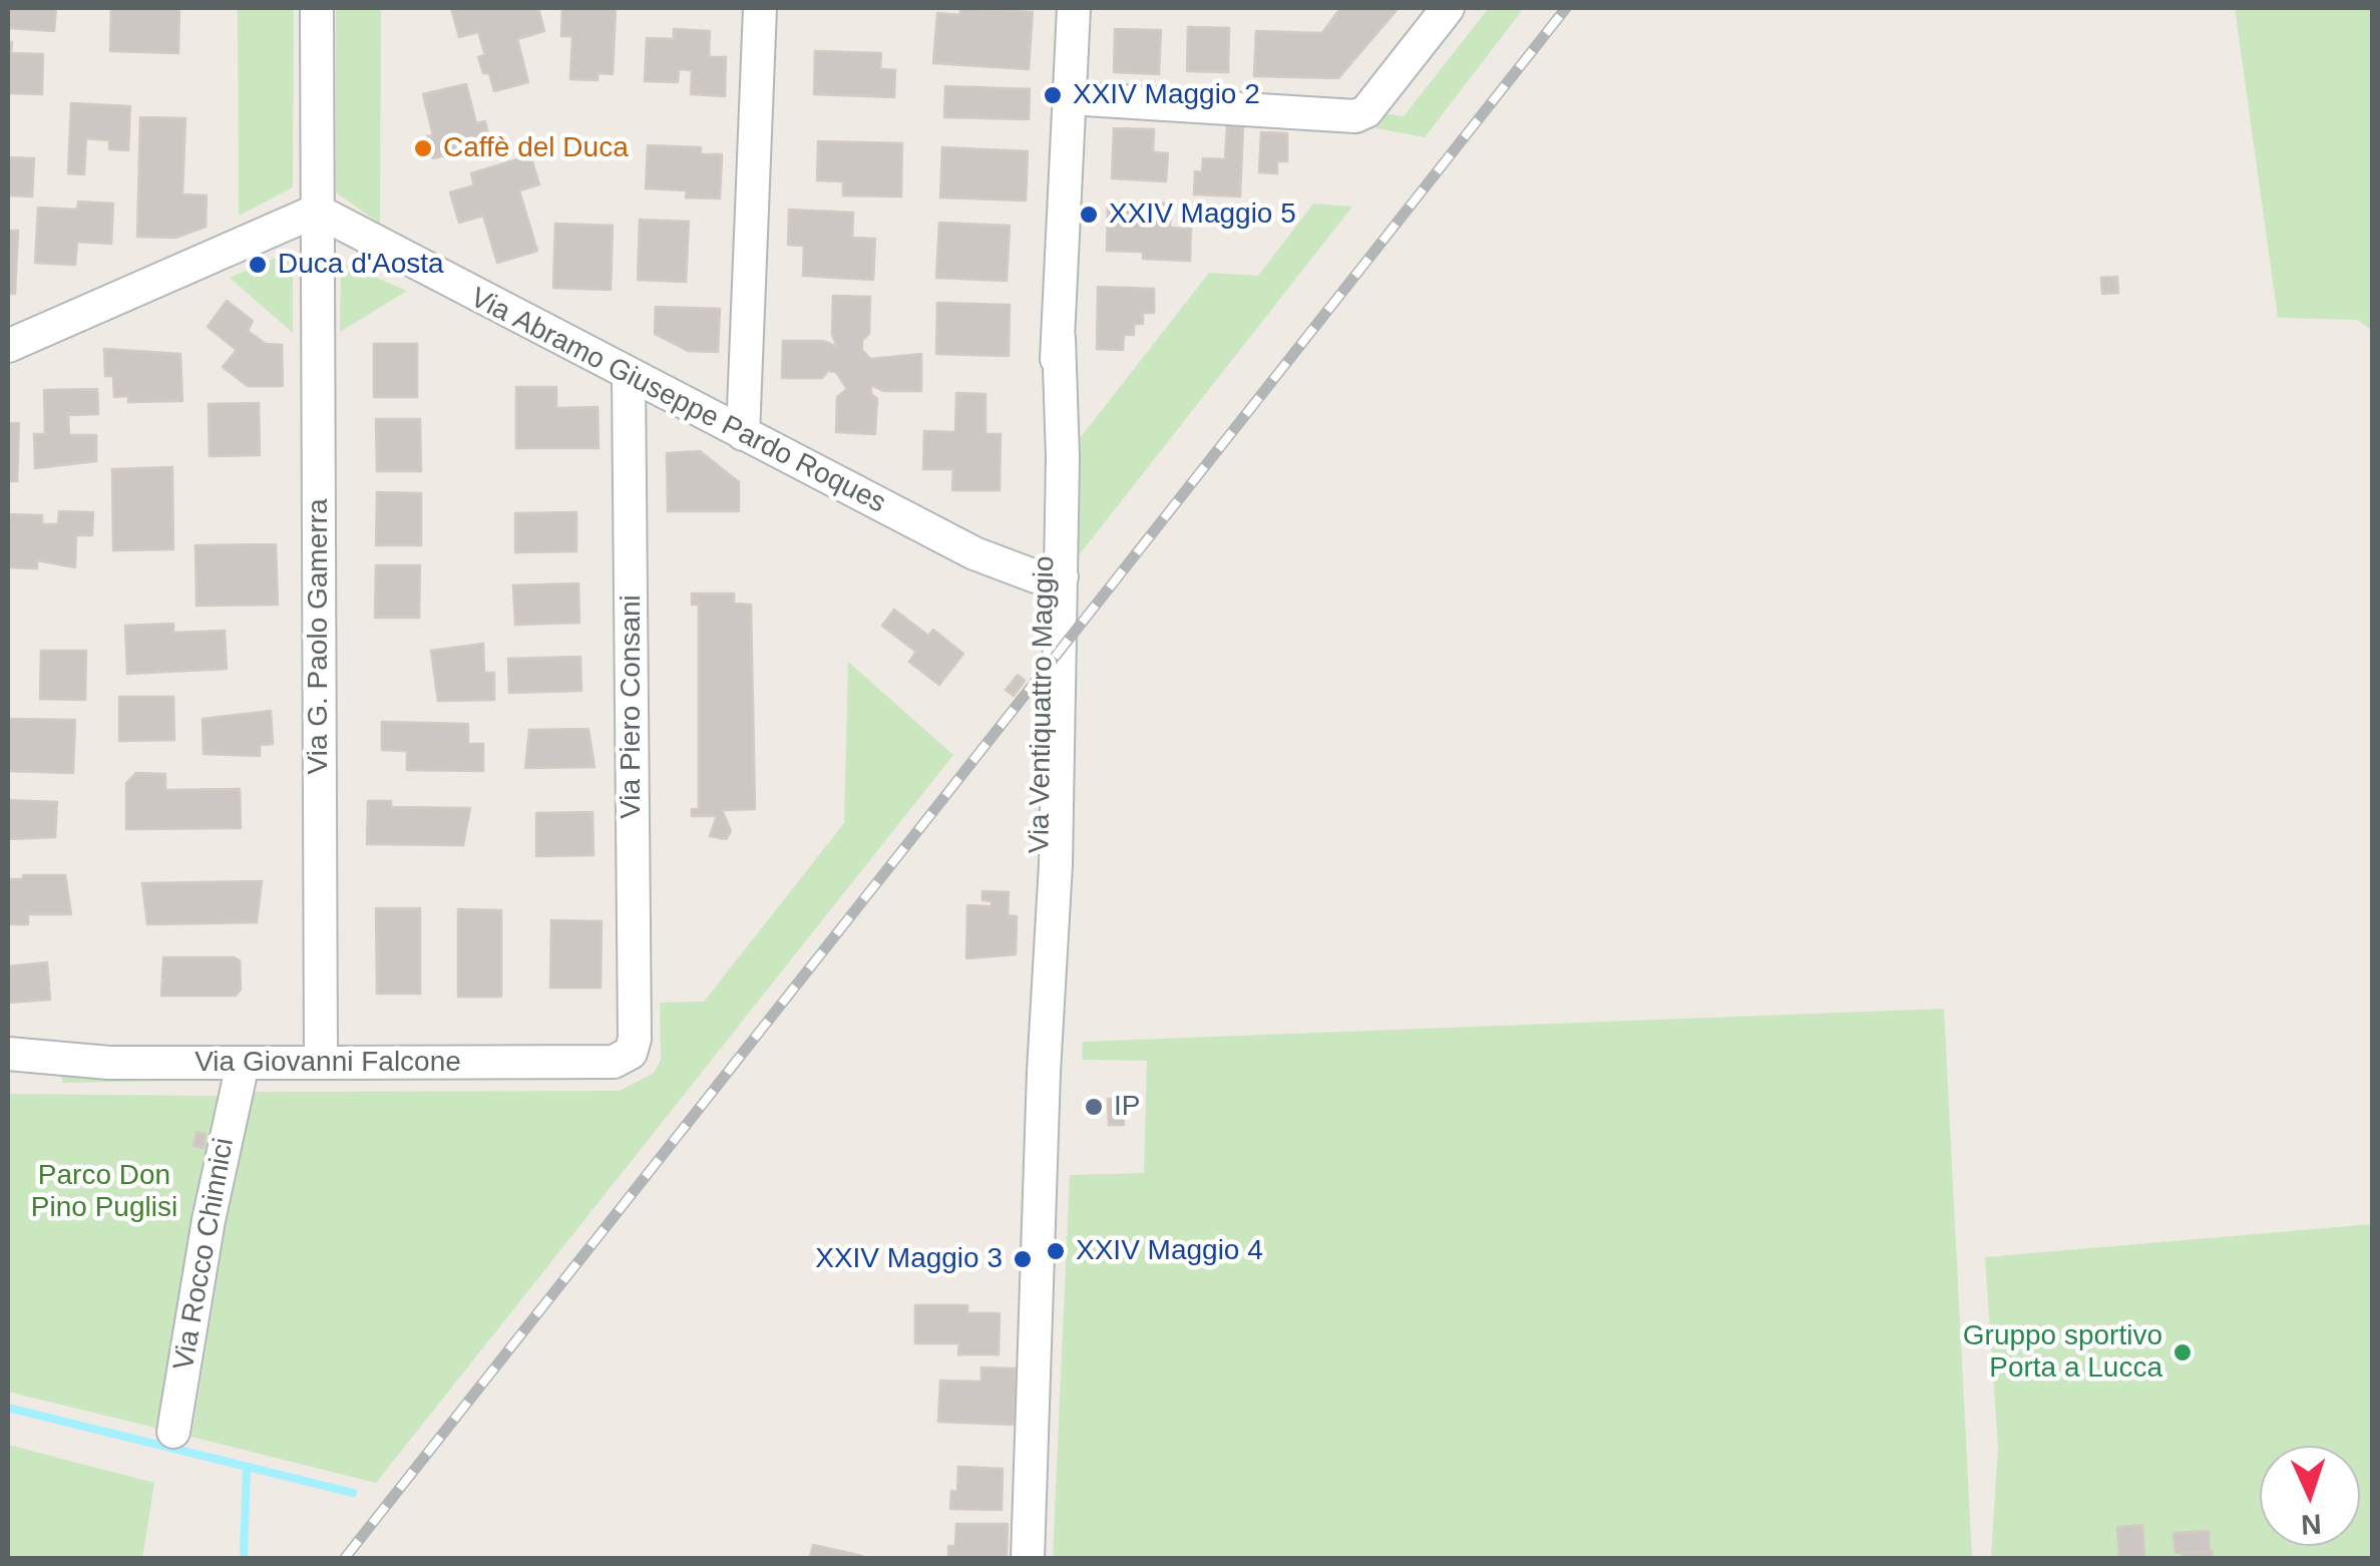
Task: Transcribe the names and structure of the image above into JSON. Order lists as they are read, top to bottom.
{
  "streets": {
    "street": [
      "Via Abramo Giuseppe Pardo Roques",
      "Via G. Paolo Gamerra",
      "Via Ventiquattro Maggio",
      "Via Piero Consani",
      "Via Giovanni Falcone",
      "Via Rocco Chinnici"
    ]
  },
  "crossings": [
    ["Via Abramo Giuseppe Pardo Roques", "Via G. Paolo Gamerra"],
    ["Via Abramo Giuseppe Pardo Roques", "Via Ventiquattro Maggio"],
    ["Via Abramo Giuseppe Pardo Roques", "Via Piero Consani"],
    ["Via G. Paolo Gamerra", "Via Giovanni Falcone"],
    ["Via Piero Consani", "Via Giovanni Falcone"]
  ],
  "parks": ["Parco Don Pino Puglisi"],
  "places": [
    "XXIV Maggio 2",
    "Caffè del Duca",
    "XXIV Maggio 5",
    "Duca d'Aosta",
    "IP",
    "XXIV Maggio 4",
    "XXIV Maggio 3",
    "Gruppo sportivo Porta a Lucca"
  ],
  "north": "bottom"
}
